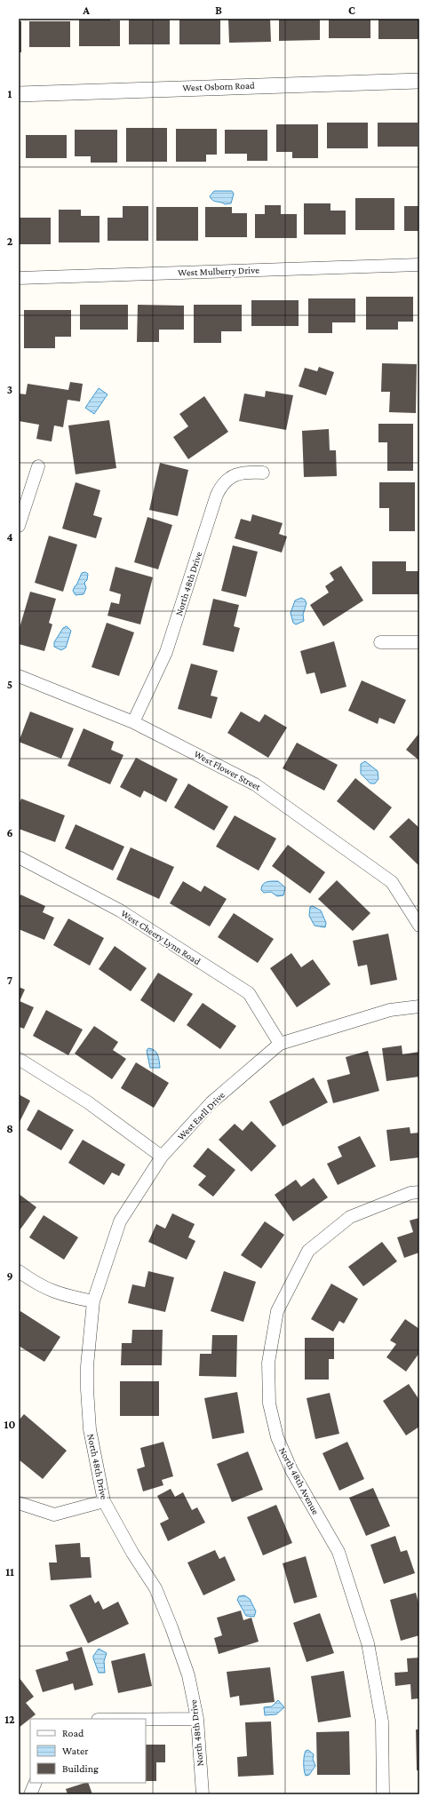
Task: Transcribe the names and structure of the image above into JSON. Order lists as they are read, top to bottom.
{
  "streets": {
    "street": [
      "West Osborn Road",
      "West Mulberry Drive",
      "North 48th Drive",
      "West Flower Street",
      "West Cheery Lynn Road",
      "West Earll Drive",
      "North 48th Avenue"
    ]
  },
  "crossings": [
    ["North 48th Drive", "West Flower Street"],
    ["North 48th Drive", "West Earll Drive"],
    ["West Cheery Lynn Road", "West Earll Drive"]
  ],
  "legend": ["Road", "Water", "Building"],
  "grid": {
    "columns": ["A", "B", "C"],
    "rows": [
      "1",
      "2",
      "3",
      "4",
      "5",
      "6",
      "7",
      "8",
      "9",
      "10",
      "11",
      "12"
    ]
  }
}
